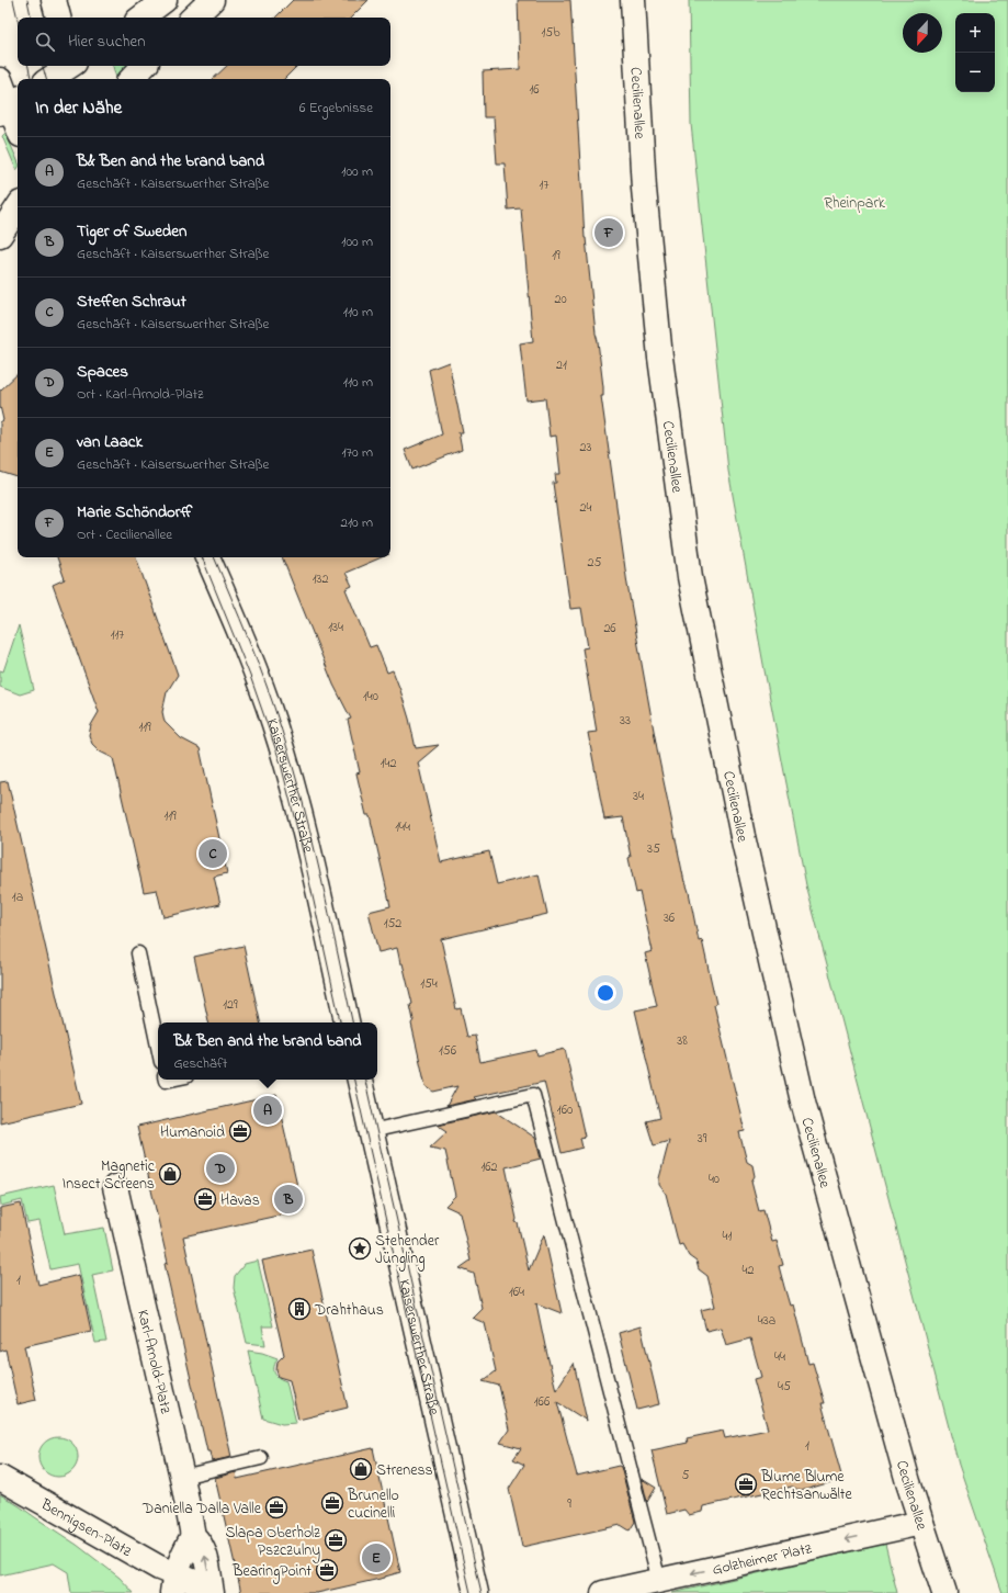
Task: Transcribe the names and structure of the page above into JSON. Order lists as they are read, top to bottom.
{
  "streets": {
    "street": [
      "Cecilienallee",
      "Kaiserswerther Straße",
      "Karl-Arnold-Platz",
      "Bennigsen-Platz",
      "Golzheimer Platz"
    ]
  },
  "crossings": [
    ["Cecilienallee", "Golzheimer Platz"]
  ],
  "one_way": ["Golzheimer Platz"],
  "parks": ["Rheinpark"],
  "places": {
    "office": [
      "Humanoid",
      "Havas",
      "Blume Blume Rechtsanwälte",
      "Brunello cucinelli",
      "Daniella Dalla Valle",
      "Slapa Oberholz Pszczulny",
      "BearingPoint"
    ],
    "shop": ["Magnetic Insect Screens", "Streness"],
    "place": ["Stehender Jüngling"],
    "building": ["Drahthaus"]
  },
  "house_numbers": [
    "15b",
    "16",
    "17",
    "19",
    "20",
    "21",
    "23",
    "24",
    "25",
    "132",
    "134",
    "26",
    "117",
    "140",
    "33",
    "119",
    "142",
    "34",
    "119",
    "144",
    "35",
    "1a",
    "36",
    "152",
    "154",
    "129",
    "38",
    "156",
    "160",
    "39",
    "162",
    "40",
    "41",
    "42",
    "1",
    "164",
    "43a",
    "44",
    "45",
    "166",
    "1",
    "5",
    "9"
  ],
  "north": "bottom",
  "page": {
    "map_buttons": ["+", "−"],
    "search": "Hier suchen",
    "heading": ["In der Nähe", "6 Ergebnisse"],
    "list": [
      {
        "mark": "A",
        "name": "B& Ben and the brand band",
        "note": "Geschäft · Kaiserswerther Straße",
        "value": "100 m"
      },
      {
        "mark": "B",
        "name": "Tiger of Sweden",
        "note": "Geschäft · Kaiserswerther Straße",
        "value": "100 m"
      },
      {
        "mark": "C",
        "name": "Steffen Schraut",
        "note": "Geschäft · Kaiserswerther Straße",
        "value": "110 m"
      },
      {
        "mark": "D",
        "name": "Spaces",
        "note": "Ort · Karl-Arnold-Platz",
        "value": "110 m"
      },
      {
        "mark": "E",
        "name": "van Laack",
        "note": "Geschäft · Kaiserswerther Straße",
        "value": "170 m"
      },
      {
        "mark": "F",
        "name": "Marie Schöndorff",
        "note": "Ort · Cecilienallee",
        "value": "210 m"
      }
    ],
    "pins": [
      "F",
      "C",
      "A",
      "D",
      "B",
      "E"
    ],
    "popup": ["B& Ben and the brand band", "Geschäft"]
  }
}
